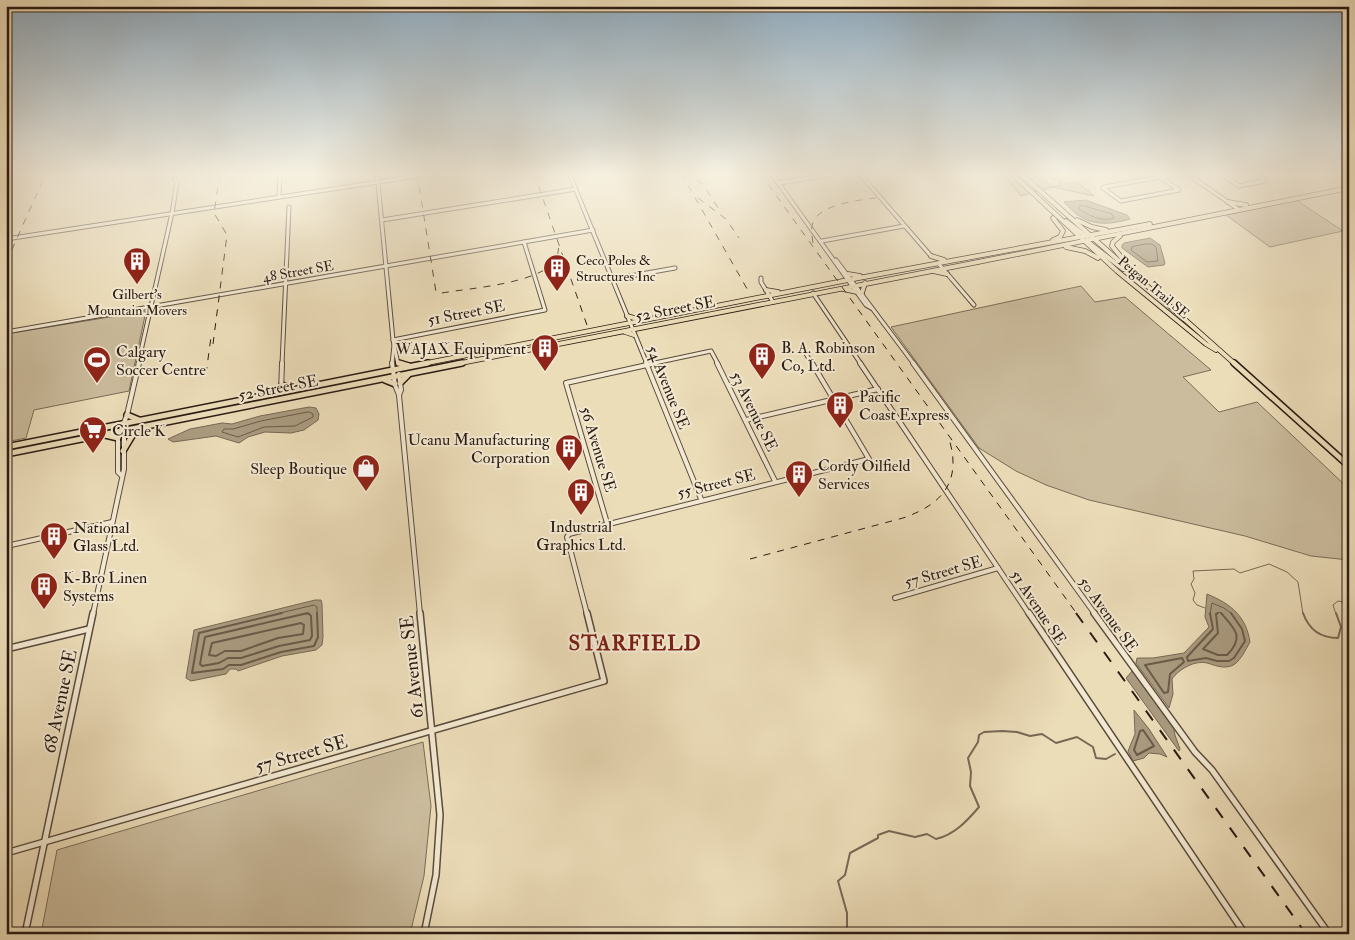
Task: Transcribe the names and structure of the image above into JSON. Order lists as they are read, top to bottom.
{
  "streets": {
    "main road": ["Peigan Trail SE", "52 Street SE"],
    "street": [
      "48 Street SE",
      "51 Street SE",
      "54 Avenue SE",
      "53 Avenue SE",
      "56 Avenue SE",
      "55 Street SE",
      "57 Street SE",
      "51 Avenue SE",
      "50 Avenue SE",
      "61 Avenue SE",
      "68 Avenue SE"
    ]
  },
  "crossings": [
    ["48 Street SE", "51 Street SE"],
    ["48 Street SE", "54 Avenue SE"],
    ["48 Street SE", "61 Avenue SE"],
    ["48 Street SE", "68 Avenue SE"],
    ["Peigan Trail SE", "52 Street SE"],
    ["52 Street SE", "54 Avenue SE"],
    ["52 Street SE", "51 Avenue SE"],
    ["52 Street SE", "50 Avenue SE"],
    ["52 Street SE", "61 Avenue SE"],
    ["52 Street SE", "68 Avenue SE"],
    ["51 Street SE", "61 Avenue SE"],
    ["54 Avenue SE", "53 Avenue SE"],
    ["54 Avenue SE", "55 Street SE"],
    ["53 Avenue SE", "55 Street SE"],
    ["56 Avenue SE", "55 Street SE"],
    ["55 Street SE", "57 Street SE"],
    ["57 Street SE", "51 Avenue SE"],
    ["57 Street SE", "61 Avenue SE"],
    ["57 Street SE", "68 Avenue SE"]
  ],
  "districts": ["STARFIELD"],
  "places": {
    "building": [
      "Gilbert's Mountain Movers",
      "Ceco Poles & Structures Inc",
      "WAJAX Equipment",
      "B. A. Robinson Co, Ltd.",
      "Pacific Coast Express",
      "Ucanu Manufacturing Corporation",
      "Cordy Oilfield Services",
      "Industrial Graphics Ltd.",
      "National Glass Ltd.",
      "K-Bro Linen Systems"
    ],
    "sports": ["Calgary Soccer Centre"],
    "supermarket": ["Circle K"],
    "shop": ["Sleep Boutique"]
  }
}
